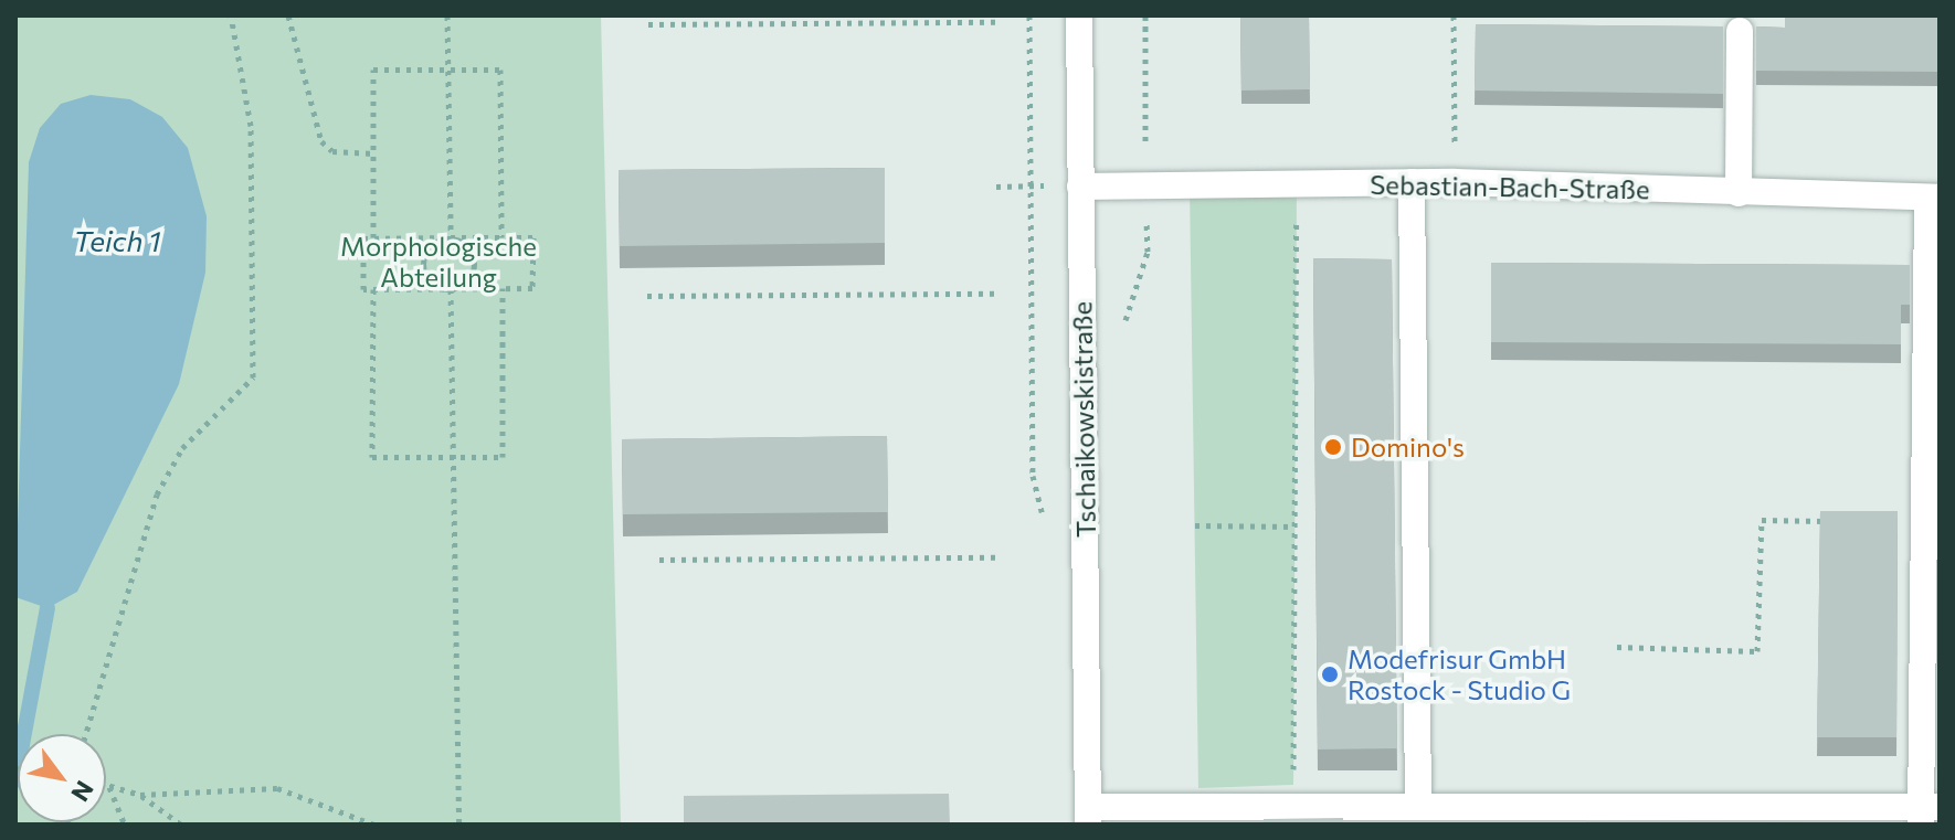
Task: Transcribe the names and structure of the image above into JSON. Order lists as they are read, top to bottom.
{
  "streets": {
    "street": ["Sebastian-Bach-Straße", "Tschaikowskistraße"]
  },
  "crossings": [
    ["Sebastian-Bach-Straße", "Tschaikowskistraße"]
  ],
  "water": ["Teich 1"],
  "parks": ["Morphologische Abteilung"],
  "places": ["Domino's", "Modefrisur GmbH Rostock - Studio G"],
  "north": "bottom right"
}
